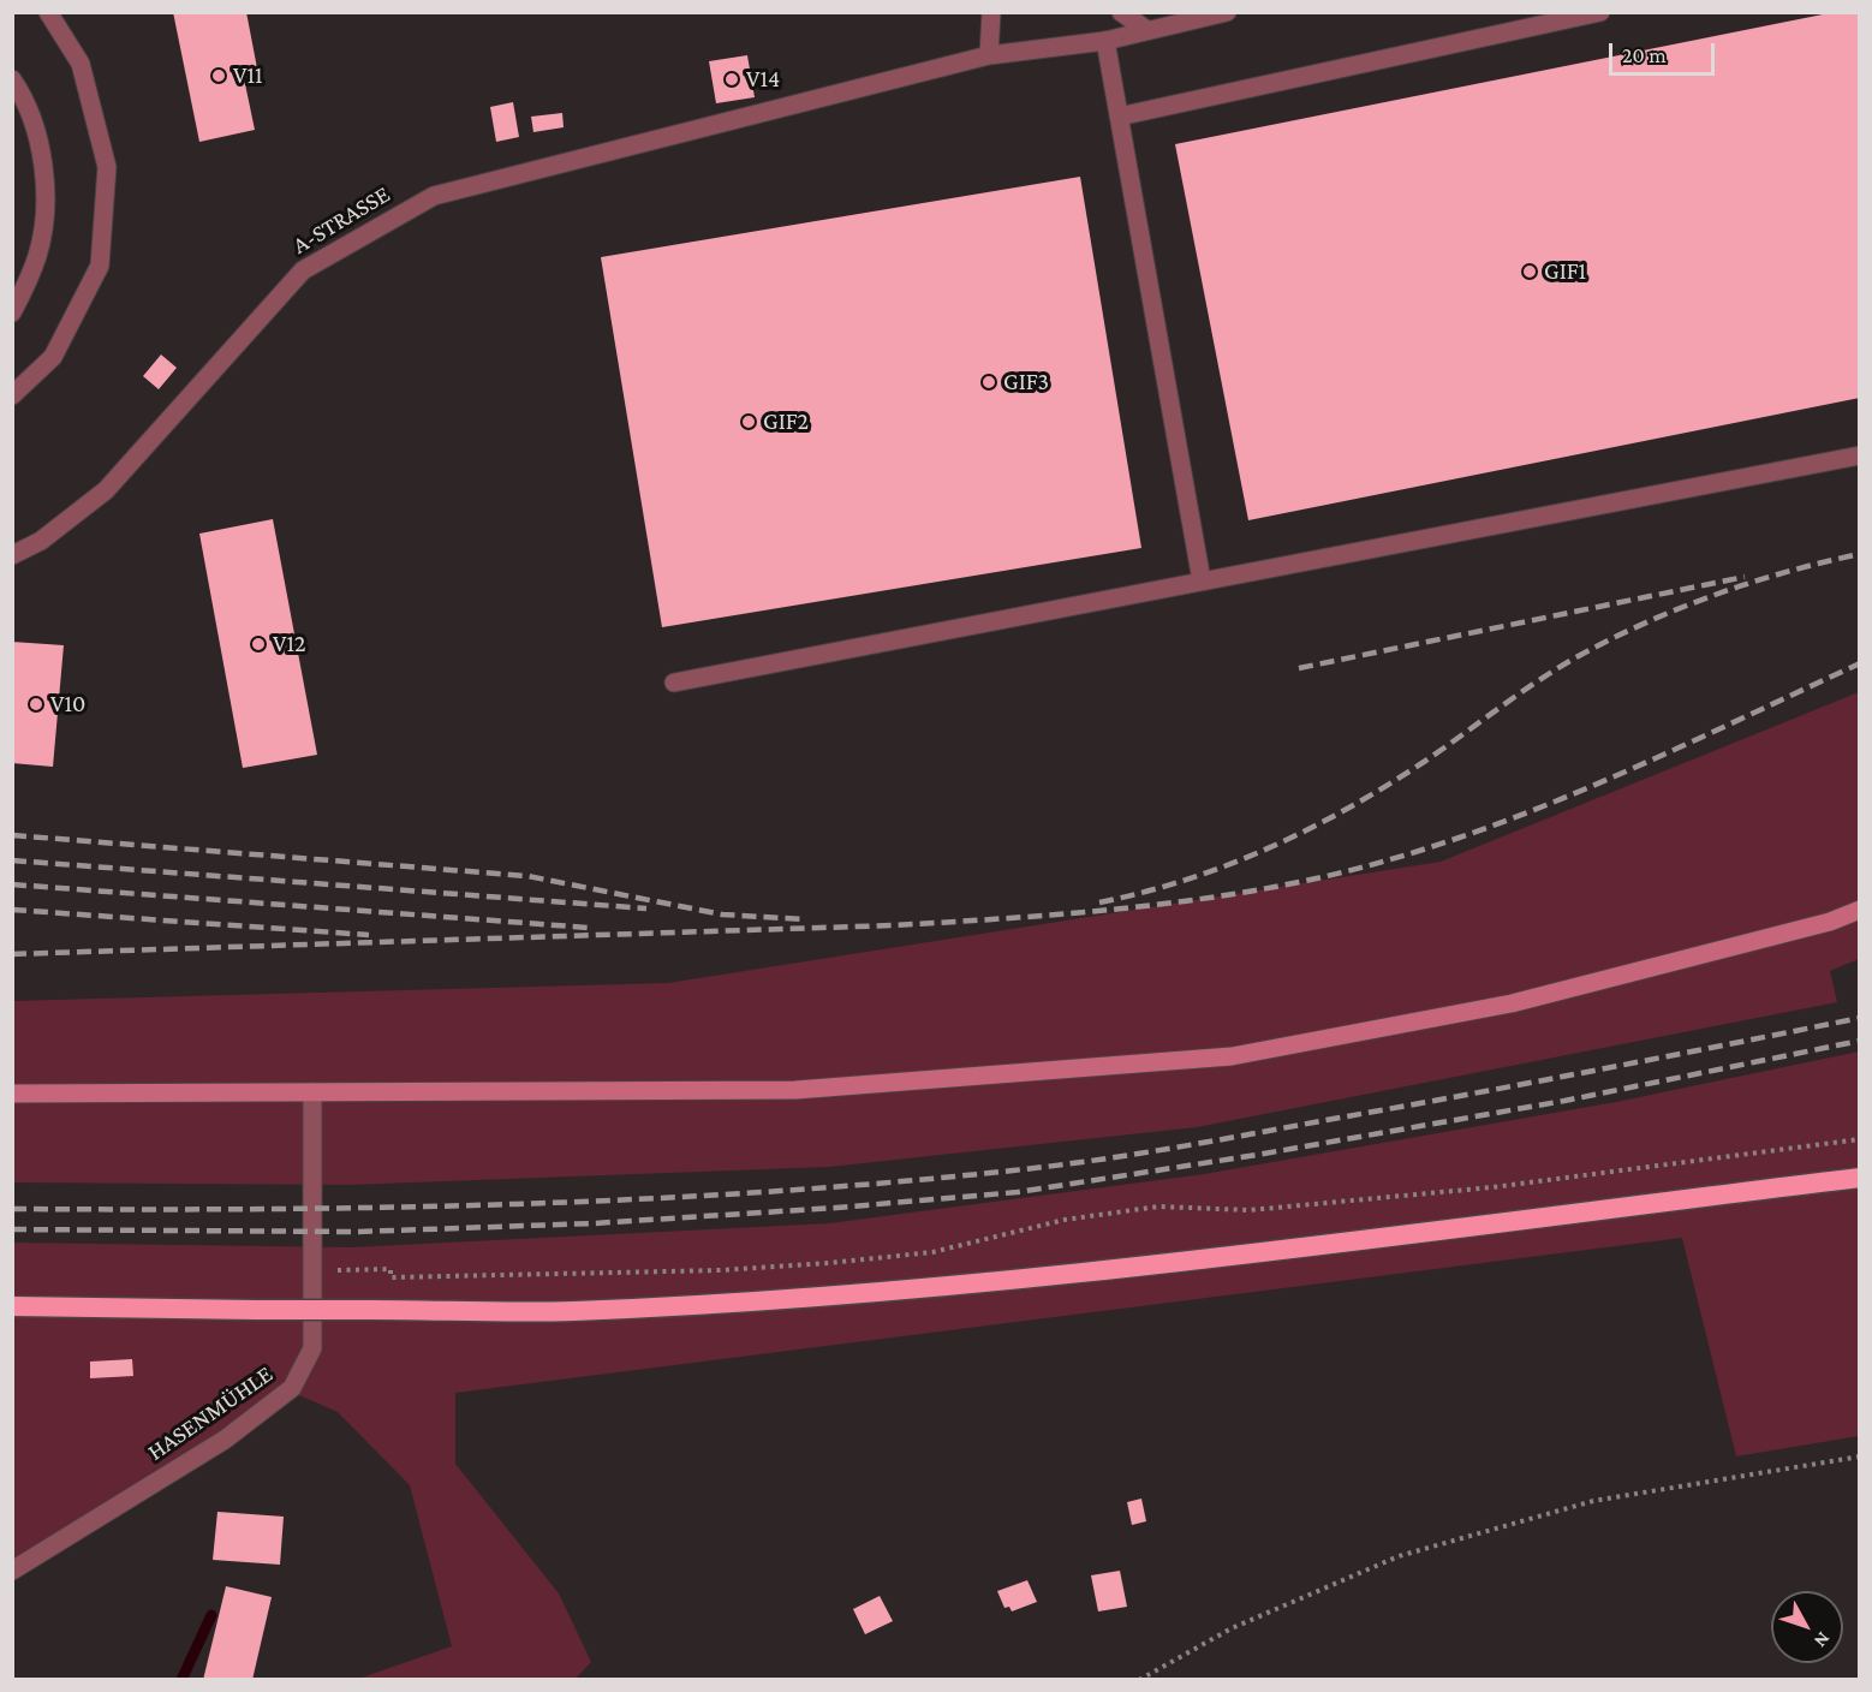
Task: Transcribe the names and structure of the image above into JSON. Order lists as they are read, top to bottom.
{
  "streets": {
    "street": ["A-STRASSE", "HASENMÜHLE"]
  },
  "places": [
    "V11",
    "V14",
    "GIF1",
    "GIF3",
    "GIF2",
    "V12",
    "V10"
  ],
  "scale_bar": "20 m",
  "north": "bottom right"
}
